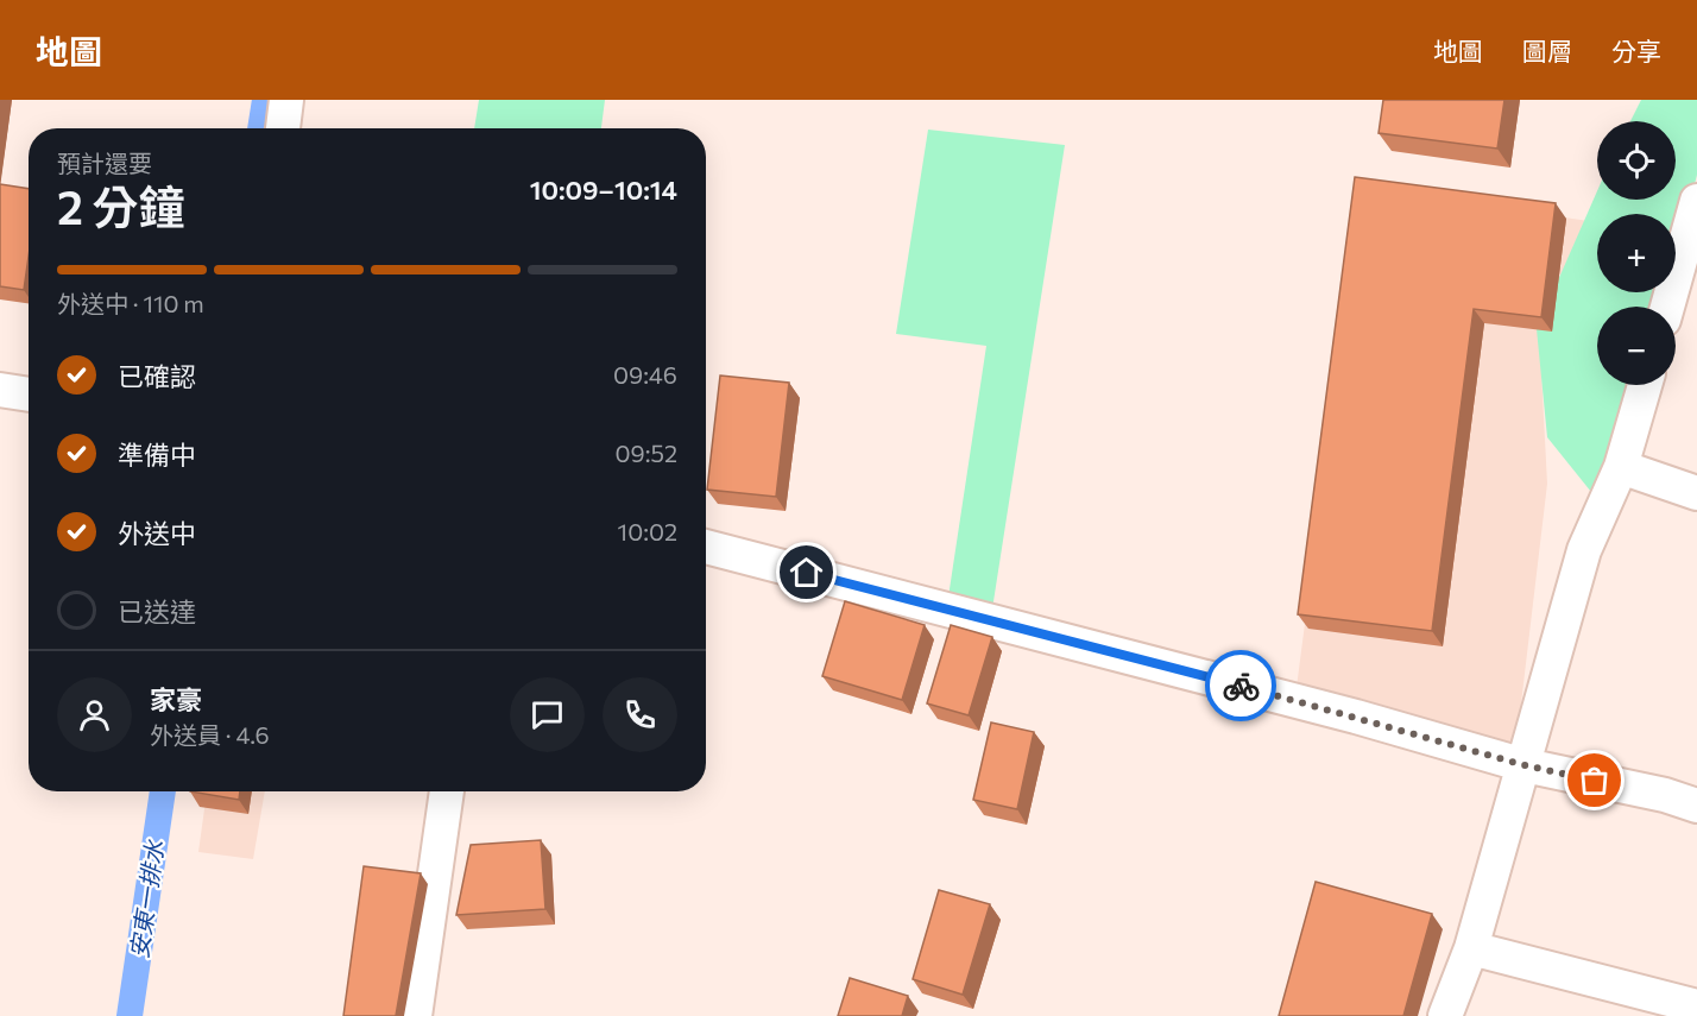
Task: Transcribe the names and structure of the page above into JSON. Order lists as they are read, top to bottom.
{
  "water": ["安東一排水"],
  "page": {
    "header": "地圖",
    "nav": ["地圖", "圖層", "分享"],
    "map_buttons": ["+", "−"],
    "heading": ["2 分鐘", "預計還要", "10:09–10:14"],
    "panel": ["家豪", "外送員 · 4.6"],
    "bar": "外送中 · 110 m",
    "list": [
      ["已確認", "09:46"],
      ["準備中", "09:52"],
      ["外送中", "10:02"],
      "已送達"
    ]
  }
}
